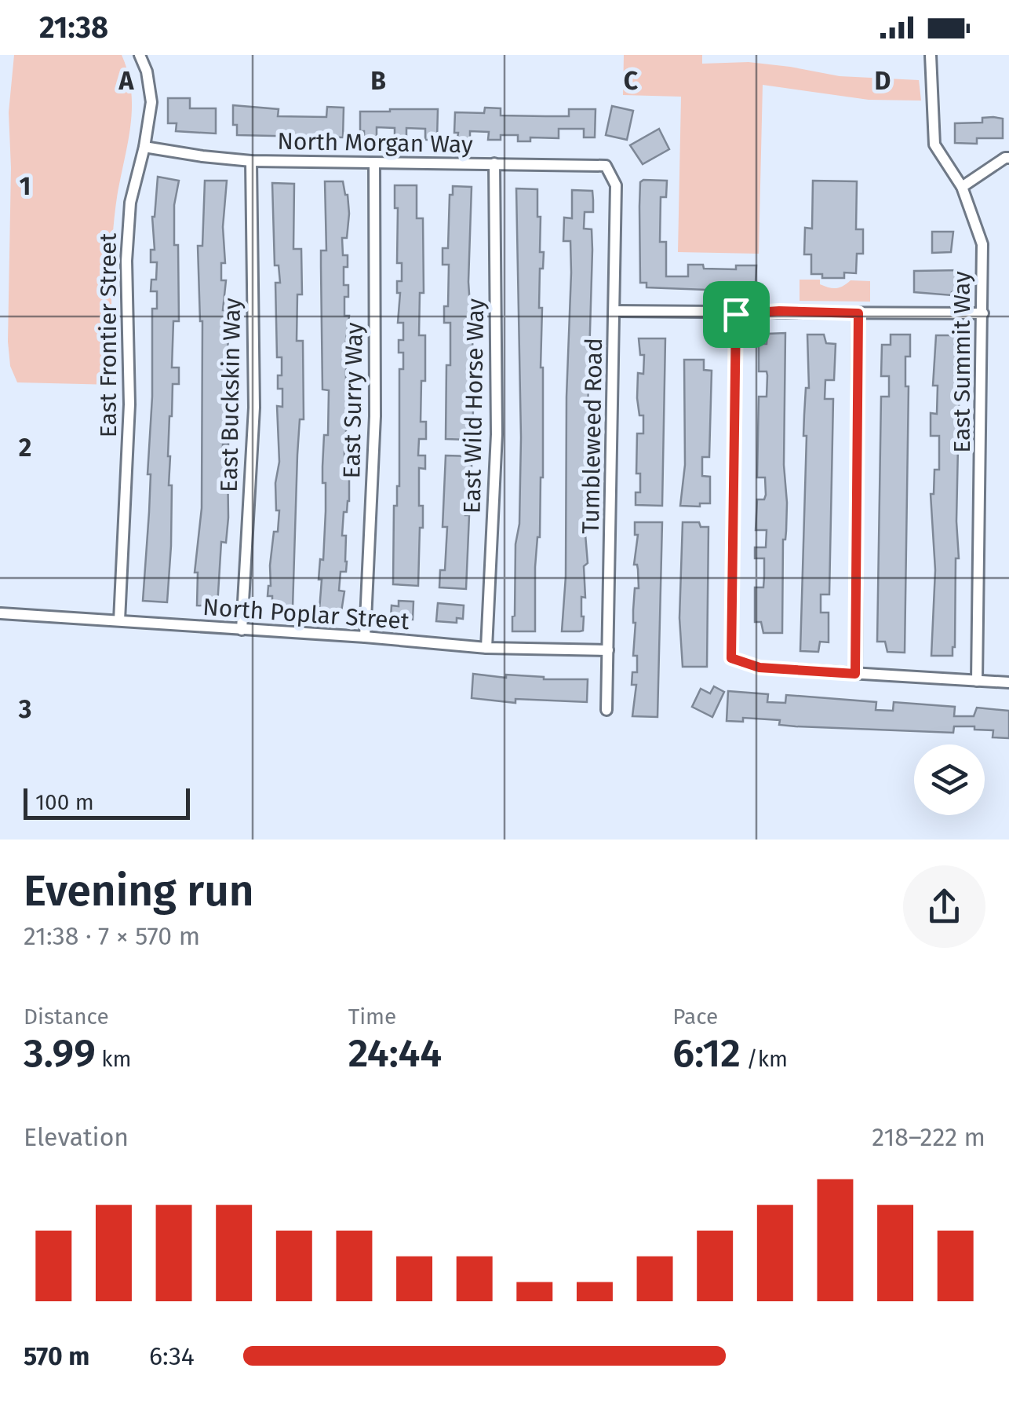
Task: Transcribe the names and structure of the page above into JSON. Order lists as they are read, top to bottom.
{
  "streets": {
    "street": [
      "North Morgan Way",
      "East Frontier Street",
      "East Summit Way",
      "East Buckskin Way",
      "East Surry Way",
      "East Wild Horse Way",
      "Tumbleweed Road",
      "North Poplar Street"
    ]
  },
  "crossings": [
    ["North Morgan Way", "East Frontier Street"],
    ["North Morgan Way", "East Buckskin Way"],
    ["North Morgan Way", "East Surry Way"],
    ["North Morgan Way", "East Wild Horse Way"],
    ["North Morgan Way", "Tumbleweed Road"],
    ["East Frontier Street", "North Poplar Street"],
    ["East Buckskin Way", "North Poplar Street"],
    ["East Surry Way", "North Poplar Street"],
    ["East Wild Horse Way", "North Poplar Street"],
    ["Tumbleweed Road", "North Poplar Street"]
  ],
  "scale_bar": "100 m",
  "page": {
    "status": "21:38",
    "scale": "100 m",
    "heading": ["Evening run", "21:38 · 7 × 570 m"],
    "stats": [
      ["Distance", "3.99 km"],
      ["Time", "24:44"],
      ["Pace", "6:12 /km"]
    ],
    "chart": ["Elevation", "218–222 m"],
    "list": [
      {
        "name": "570 m",
        "note": "6:34"
      }
    ]
  },
  "grid": {
    "columns": [
      "A",
      "B",
      "C",
      "D"
    ],
    "rows": ["1", "2", "3"]
  }
}
